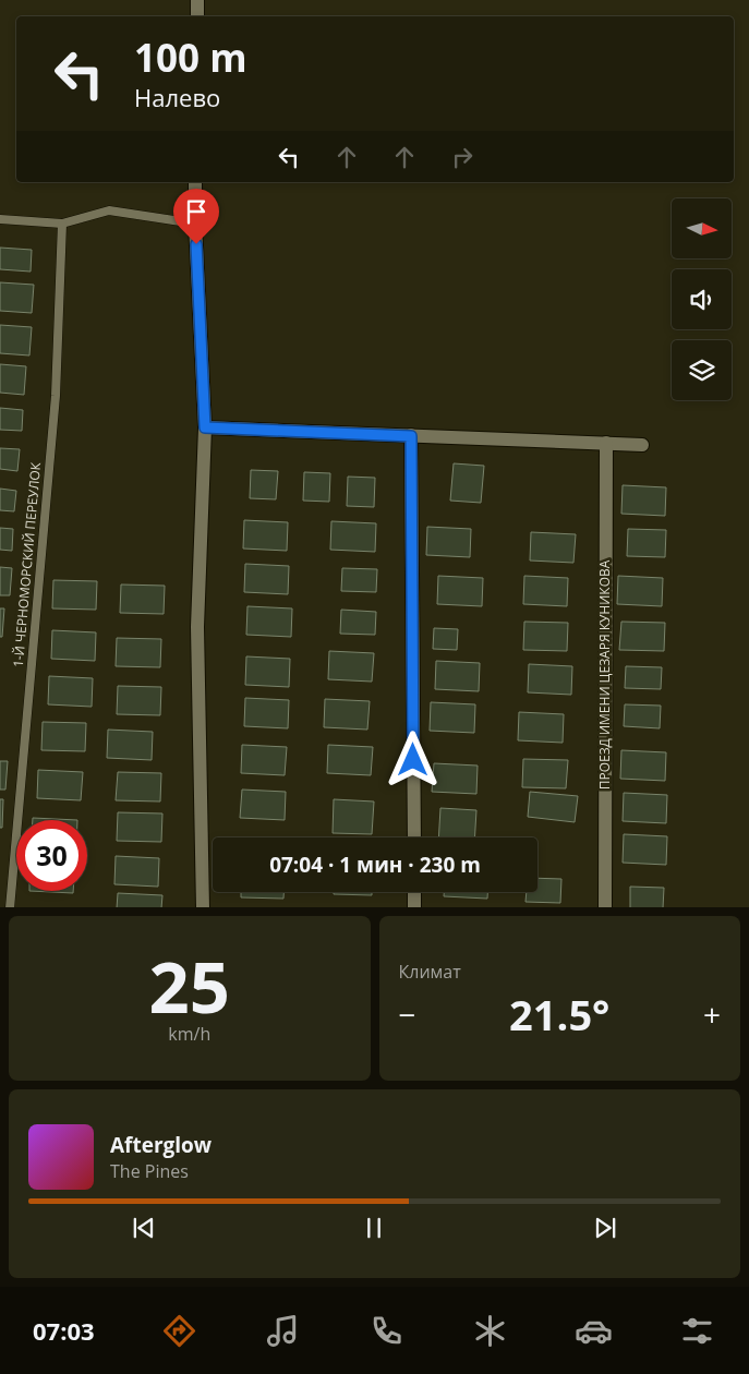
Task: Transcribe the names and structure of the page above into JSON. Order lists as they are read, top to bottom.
{
  "streets": {
    "street": ["ПРОЕЗД ИМЕНИ ЦЕЗАРЯ КУНИКОВА"],
    "lane": ["1-Й ЧЕРНОМОРСКИЙ ПЕРЕУЛОК"]
  },
  "north": "right",
  "page": {
    "turn": ["100 m", "Налево"],
    "limit": "30",
    "trip": "07:04 · 1 мин · 230 m",
    "tile": [
      ["25", "km/h"],
      "Климат"
    ],
    "heat": ["−", "21.5°", "+"],
    "song": ["Afterglow", "The Pines"],
    "tabs": "07:03"
  }
}
